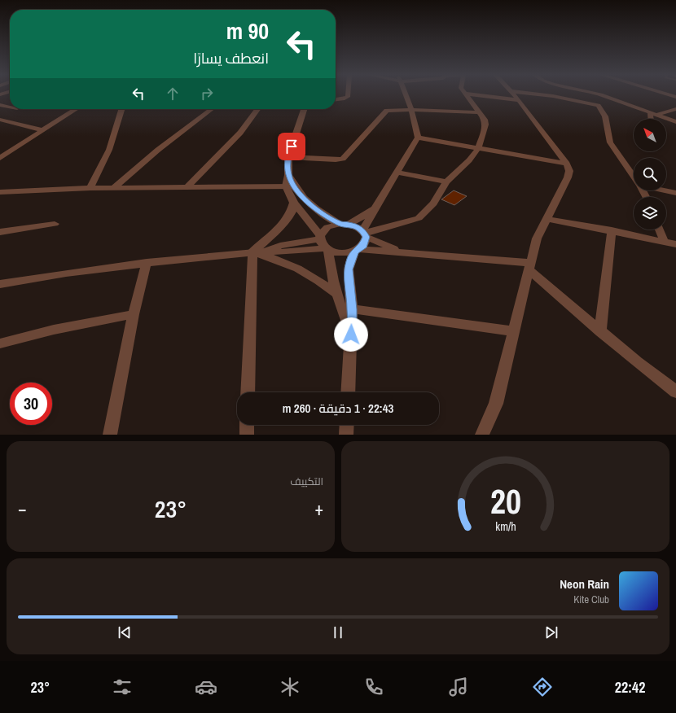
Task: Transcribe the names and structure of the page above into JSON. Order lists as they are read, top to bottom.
{
  "north": "top left",
  "page": {
    "turn": ["90 m", "انعطف يسارًا"],
    "limit": "30",
    "trip": "22:43 · 1 دقيقة · 260 m",
    "tile": "التكييف",
    "heat": ["−", "23°", "+"],
    "song": ["Neon Rain", "Kite Club"],
    "tabs": ["22:42", "23°"],
    "gauge": ["20", "km/h"]
  }
}
